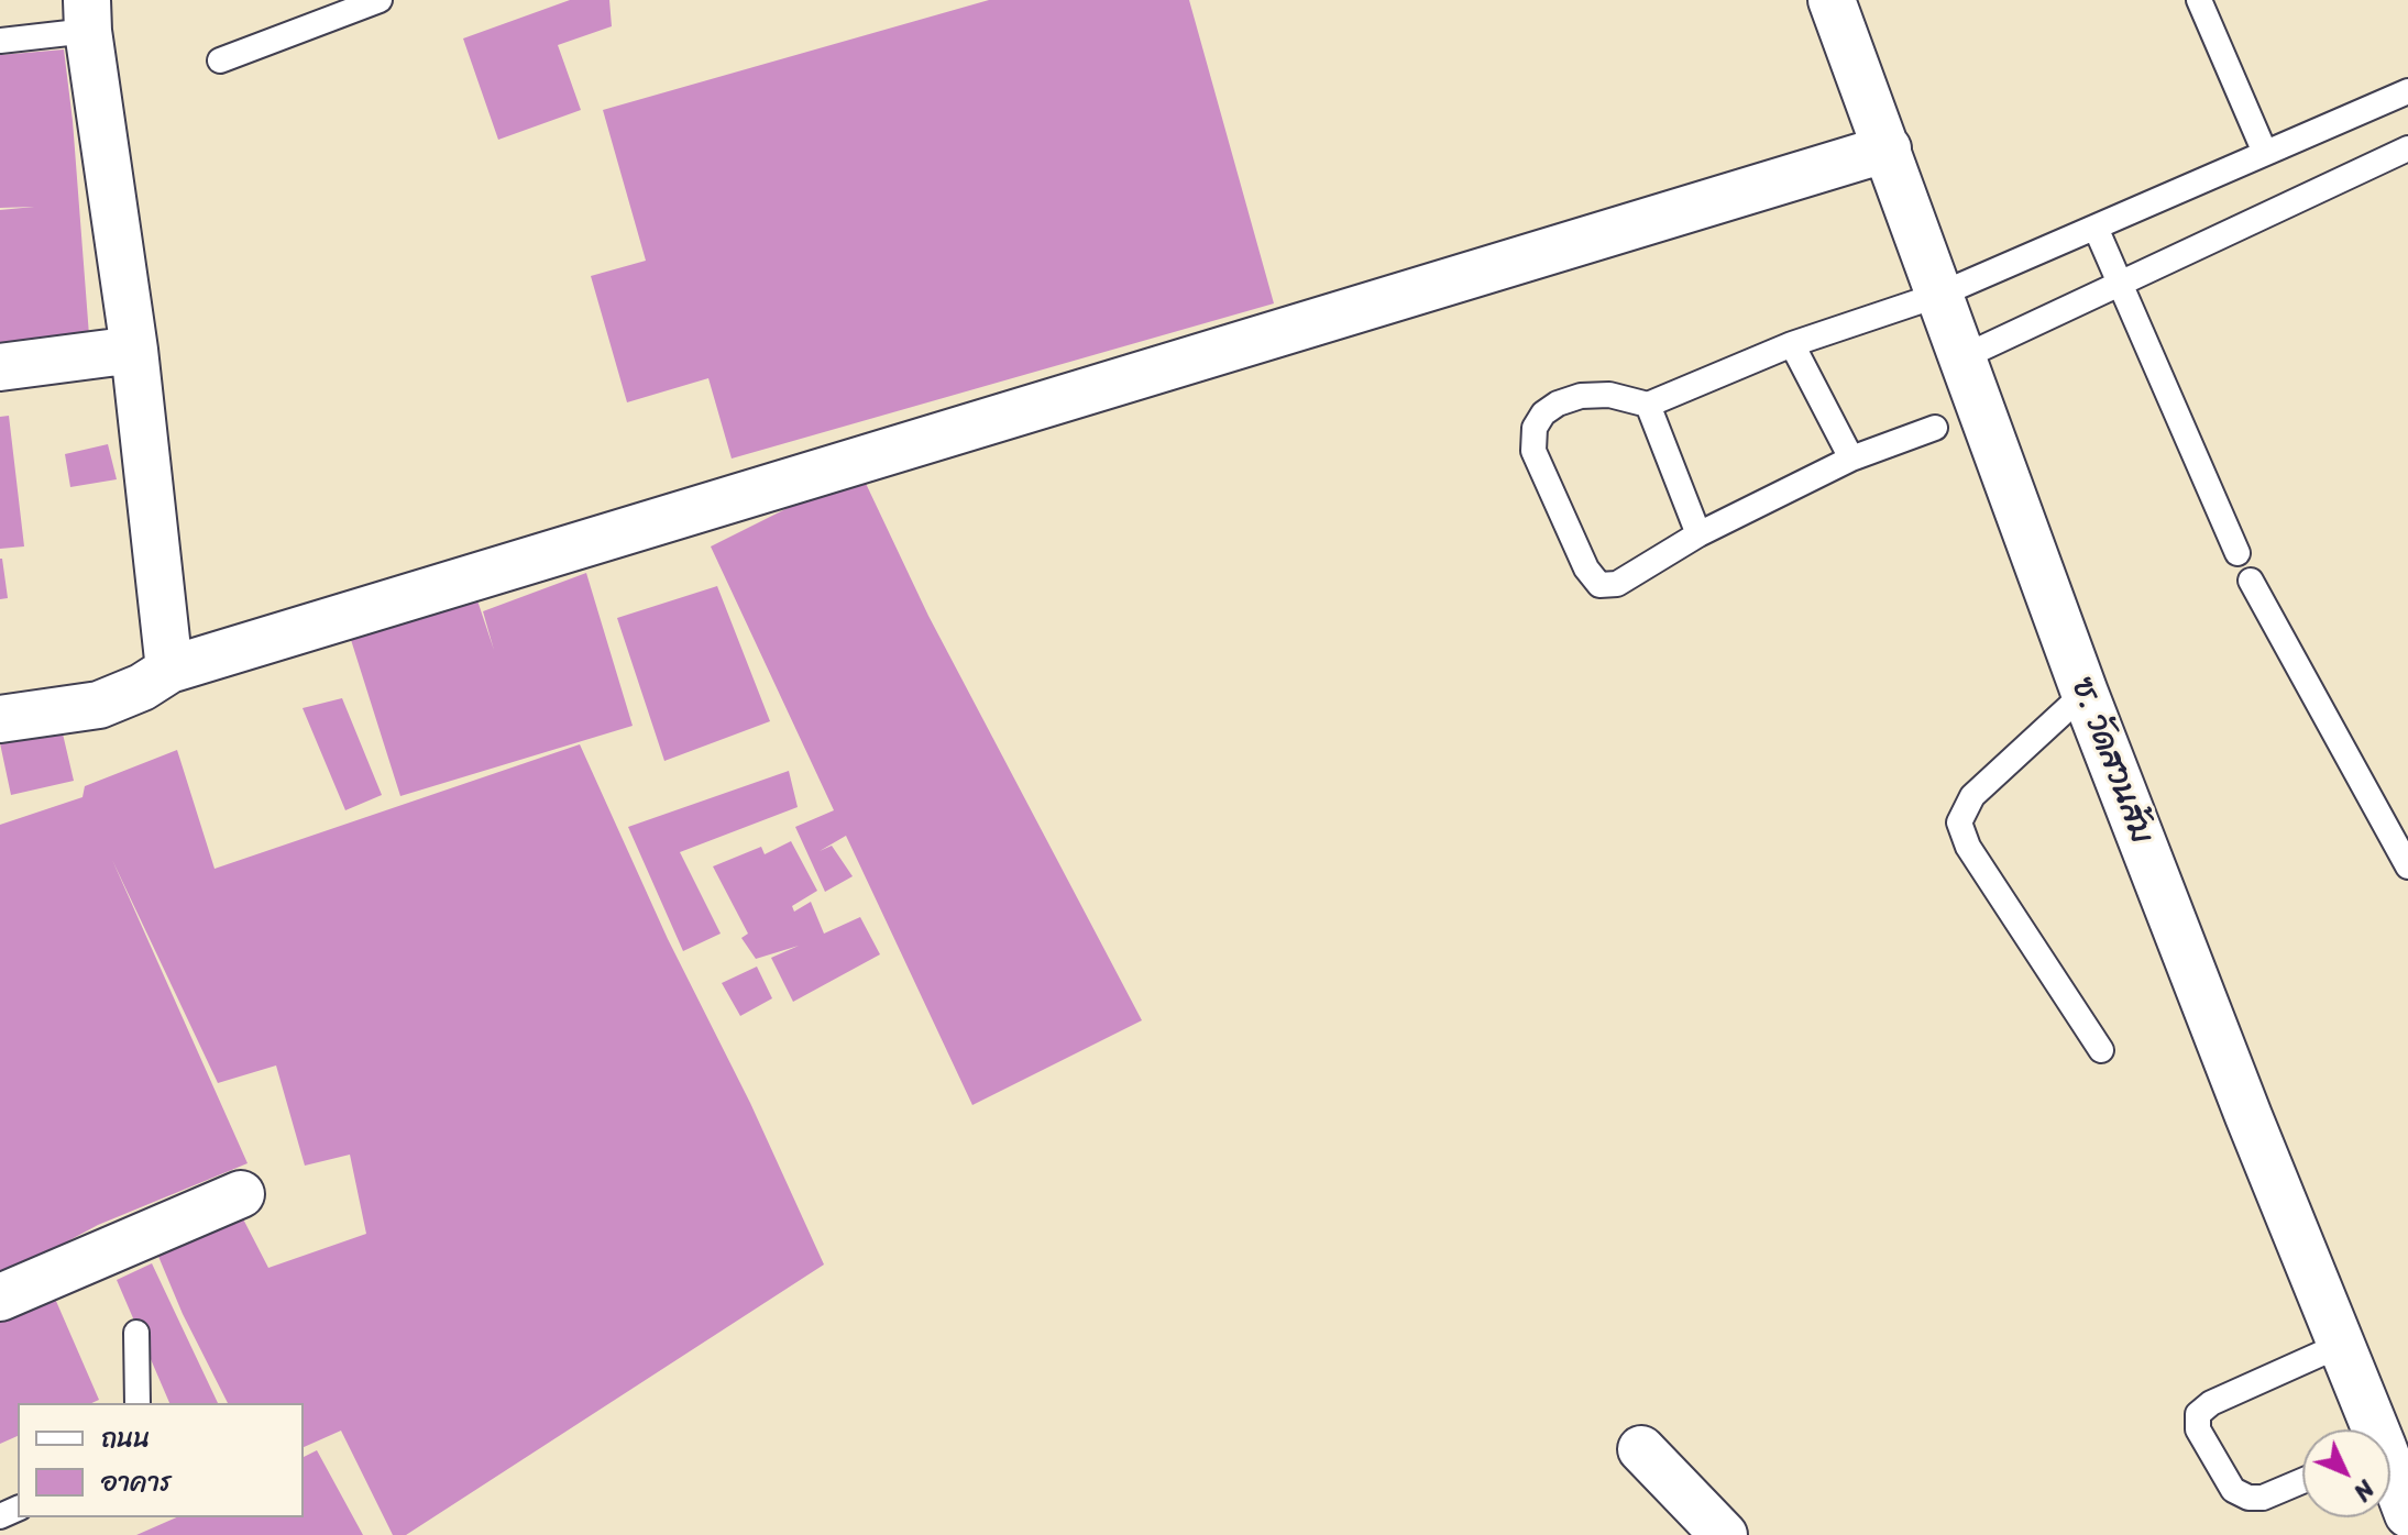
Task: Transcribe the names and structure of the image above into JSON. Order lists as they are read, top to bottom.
{
  "streets": {
    "street": ["ซ. วัดสวนส้ม"]
  },
  "legend": ["ถนน", "อาคาร"],
  "north": "bottom right"
}
